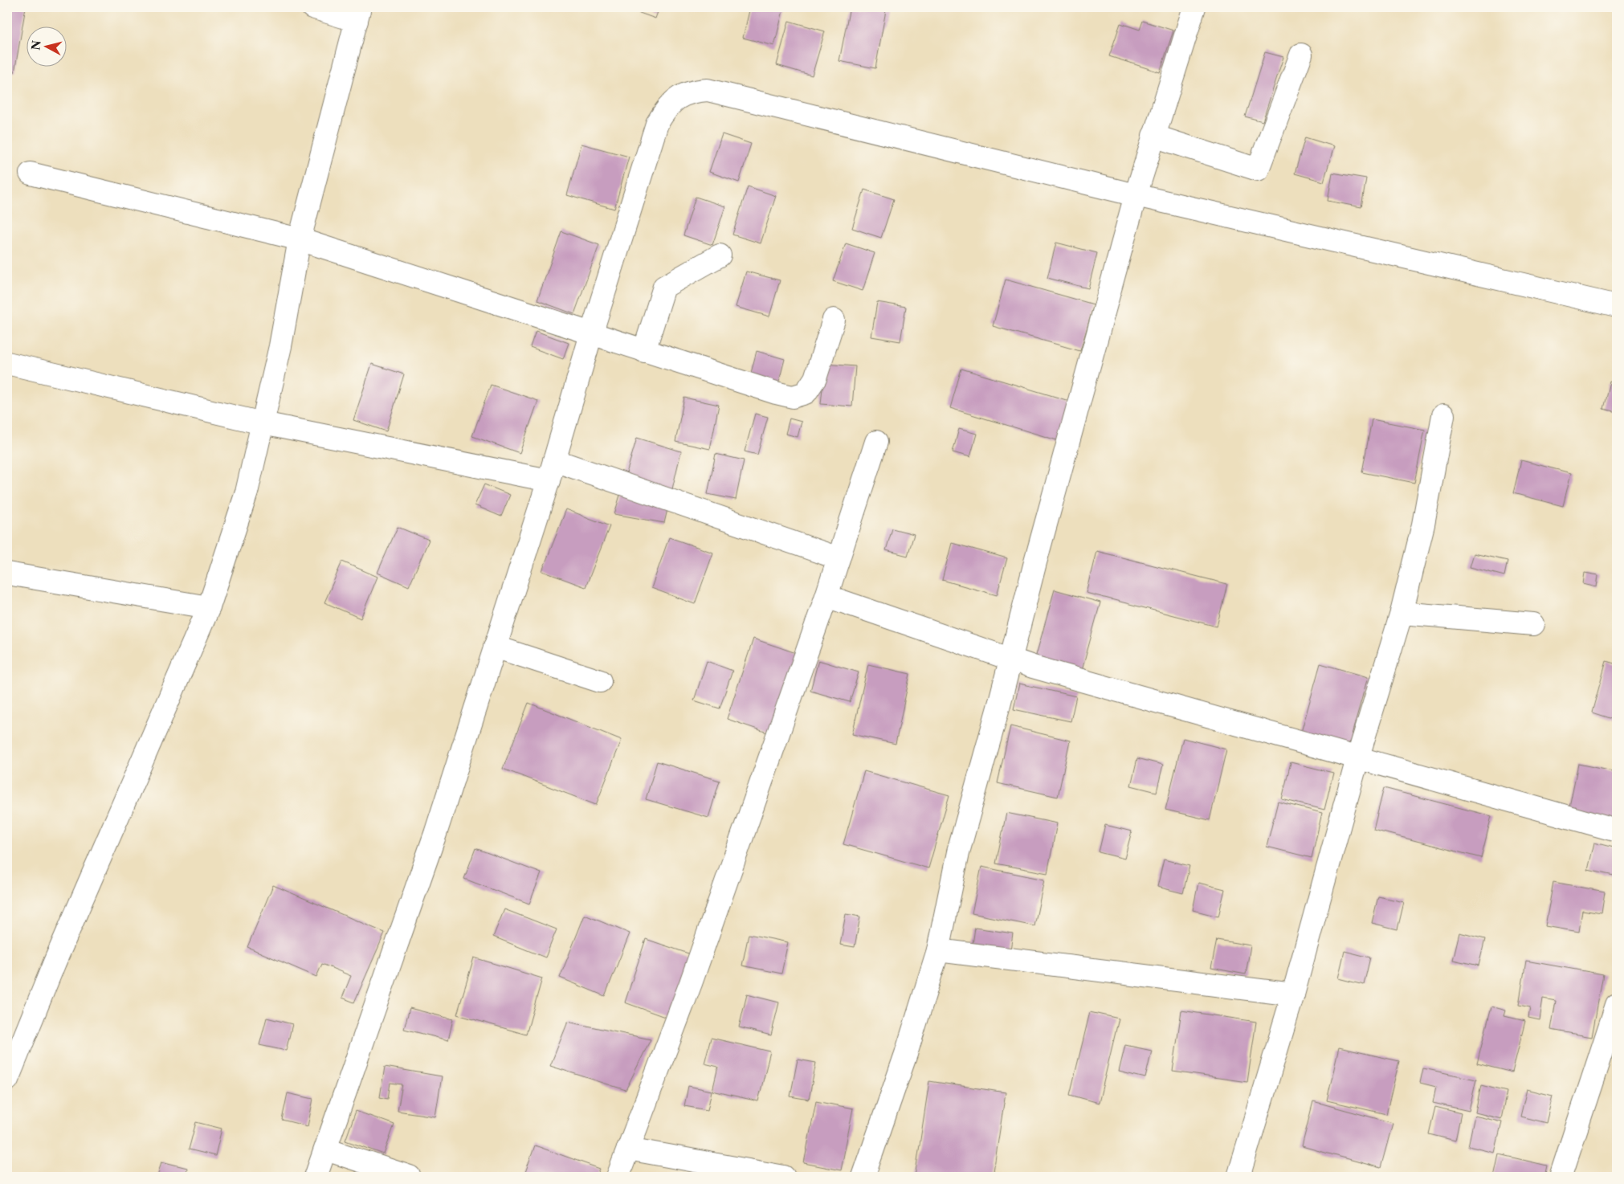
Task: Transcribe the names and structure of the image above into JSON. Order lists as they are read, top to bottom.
{
  "north": "left"
}
